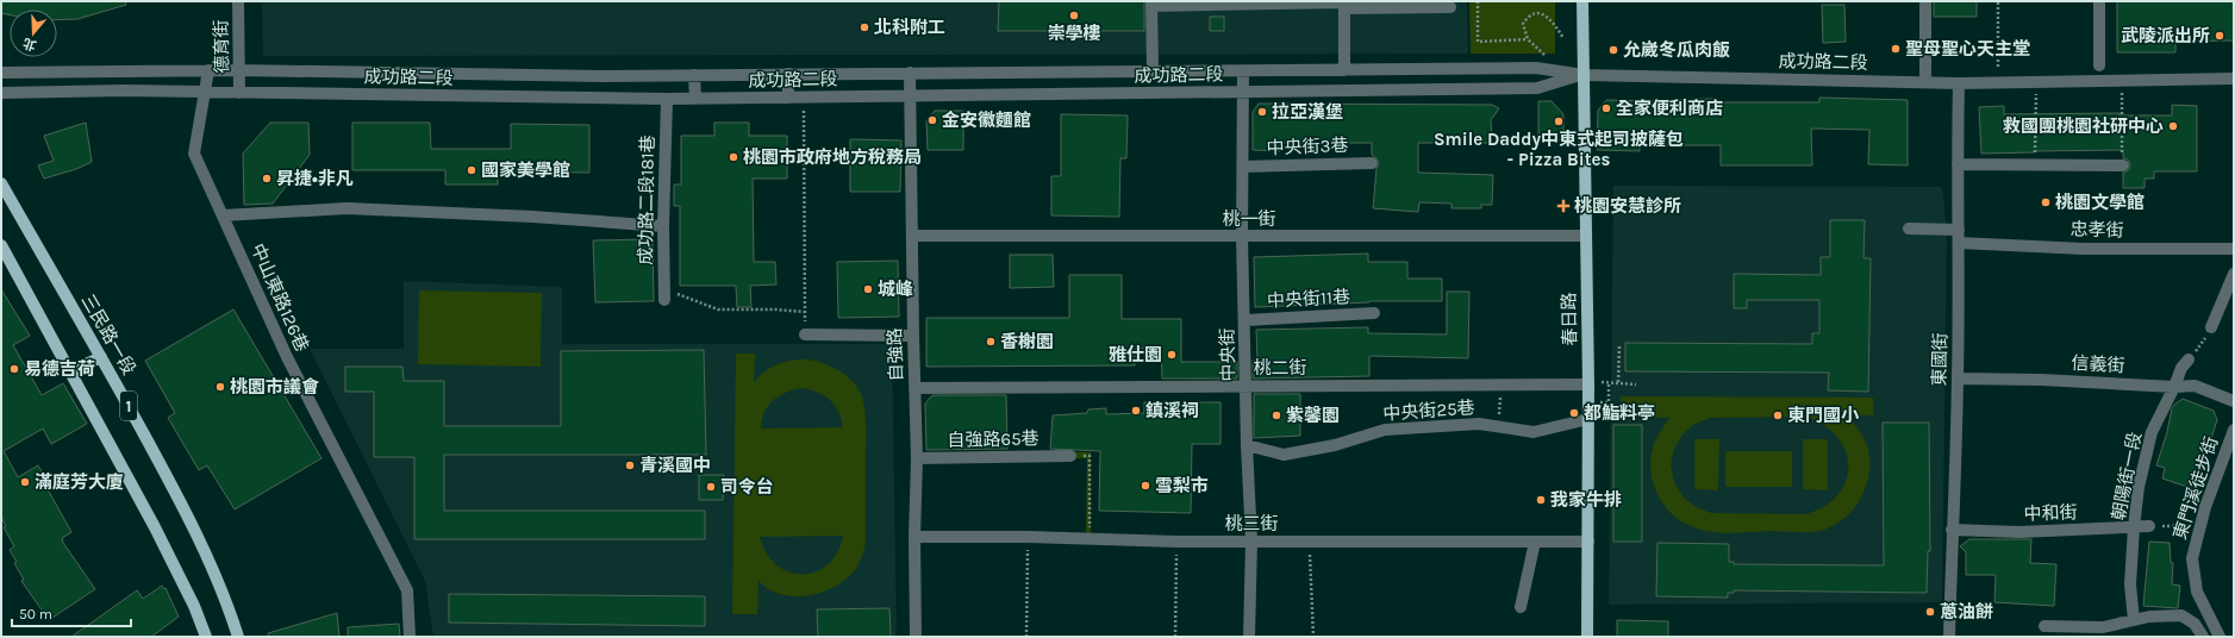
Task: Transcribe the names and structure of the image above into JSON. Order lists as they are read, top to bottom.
{
  "streets": {
    "main road": ["春日路", "三民路一段", "1"],
    "street": [
      "德育街",
      "成功路二段",
      "中央街3巷",
      "成功路二段181巷",
      "桃一街",
      "忠孝街",
      "中山東路126巷",
      "中央街11巷",
      "自強路",
      "中央街",
      "東國街",
      "信義街",
      "桃二街",
      "中央街25巷",
      "自強路65巷",
      "朝陽街一段",
      "東門溪徒步街",
      "中和街",
      "桃三街"
    ]
  },
  "crossings": [
    ["德育街", "成功路二段"],
    ["成功路二段", "成功路二段181巷"],
    ["成功路二段", "中山東路126巷"],
    ["成功路二段", "春日路"],
    ["成功路二段", "自強路"],
    ["成功路二段", "中央街"],
    ["成功路二段", "東國街"],
    ["中央街3巷", "中央街"],
    ["桃一街", "春日路"],
    ["桃一街", "自強路"],
    ["桃一街", "中央街"],
    ["忠孝街", "東國街"],
    ["中央街11巷", "中央街"],
    ["春日路", "桃二街"],
    ["春日路", "中央街25巷"],
    ["春日路", "桃三街"],
    ["自強路", "桃二街"],
    ["自強路", "自強路65巷"],
    ["自強路", "桃三街"],
    ["中央街", "桃二街"],
    ["中央街", "中央街25巷"],
    ["中央街", "桃三街"],
    ["東國街", "信義街"],
    ["東國街", "中和街"],
    ["信義街", "朝陽街一段"],
    ["朝陽街一段", "中和街"]
  ],
  "places": {
    "other": [
      "崇學樓",
      "北科附工",
      "武陵派出所",
      "聖母聖心天主堂",
      "允崴冬瓜肉飯",
      "全家便利商店",
      "拉亞漢堡",
      "金安徽麵館",
      "Smile Daddy中東式起司披薩包 - Pizza Bites",
      "救國團桃園社研中心",
      "桃園市政府地方稅務局",
      "國家美學館",
      "昇捷•非凡",
      "桃園文學館",
      "城峰",
      "香榭園",
      "雅仕園",
      "易德吉荷",
      "桃園市議會",
      "鎮溪祠",
      "都鮨料亭",
      "紫馨園",
      "東門國小",
      "青溪國中",
      "滿庭芳大廈",
      "雪梨市",
      "司令台",
      "我家牛排",
      "蔥油餅"
    ],
    "health": ["桃園安慧診所"]
  },
  "scale_bar": "50 m",
  "north": "bottom"
}
